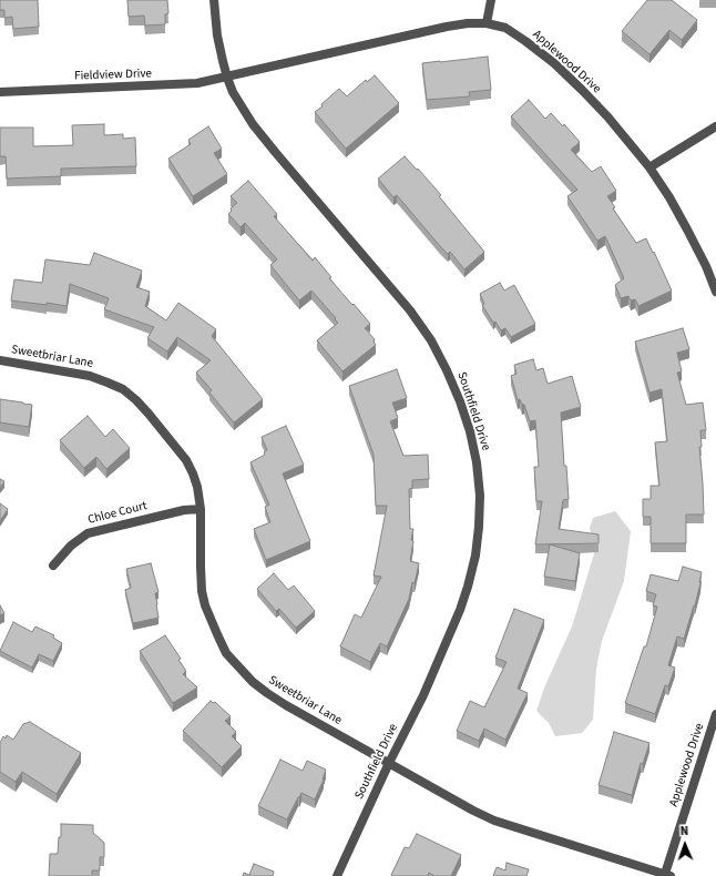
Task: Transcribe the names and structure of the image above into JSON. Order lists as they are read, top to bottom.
{
  "streets": {
    "street": [
      "Applewood Drive",
      "Fieldview Drive",
      "Sweetbriar Lane",
      "Southfield Drive",
      "Chloe Court"
    ]
  },
  "crossings": [
    ["Applewood Drive", "Fieldview Drive"],
    ["Applewood Drive", "Sweetbriar Lane"],
    ["Applewood Drive", "Southfield Drive"],
    ["Fieldview Drive", "Southfield Drive"],
    ["Sweetbriar Lane", "Southfield Drive"],
    ["Sweetbriar Lane", "Chloe Court"]
  ],
  "north": "top"
}
